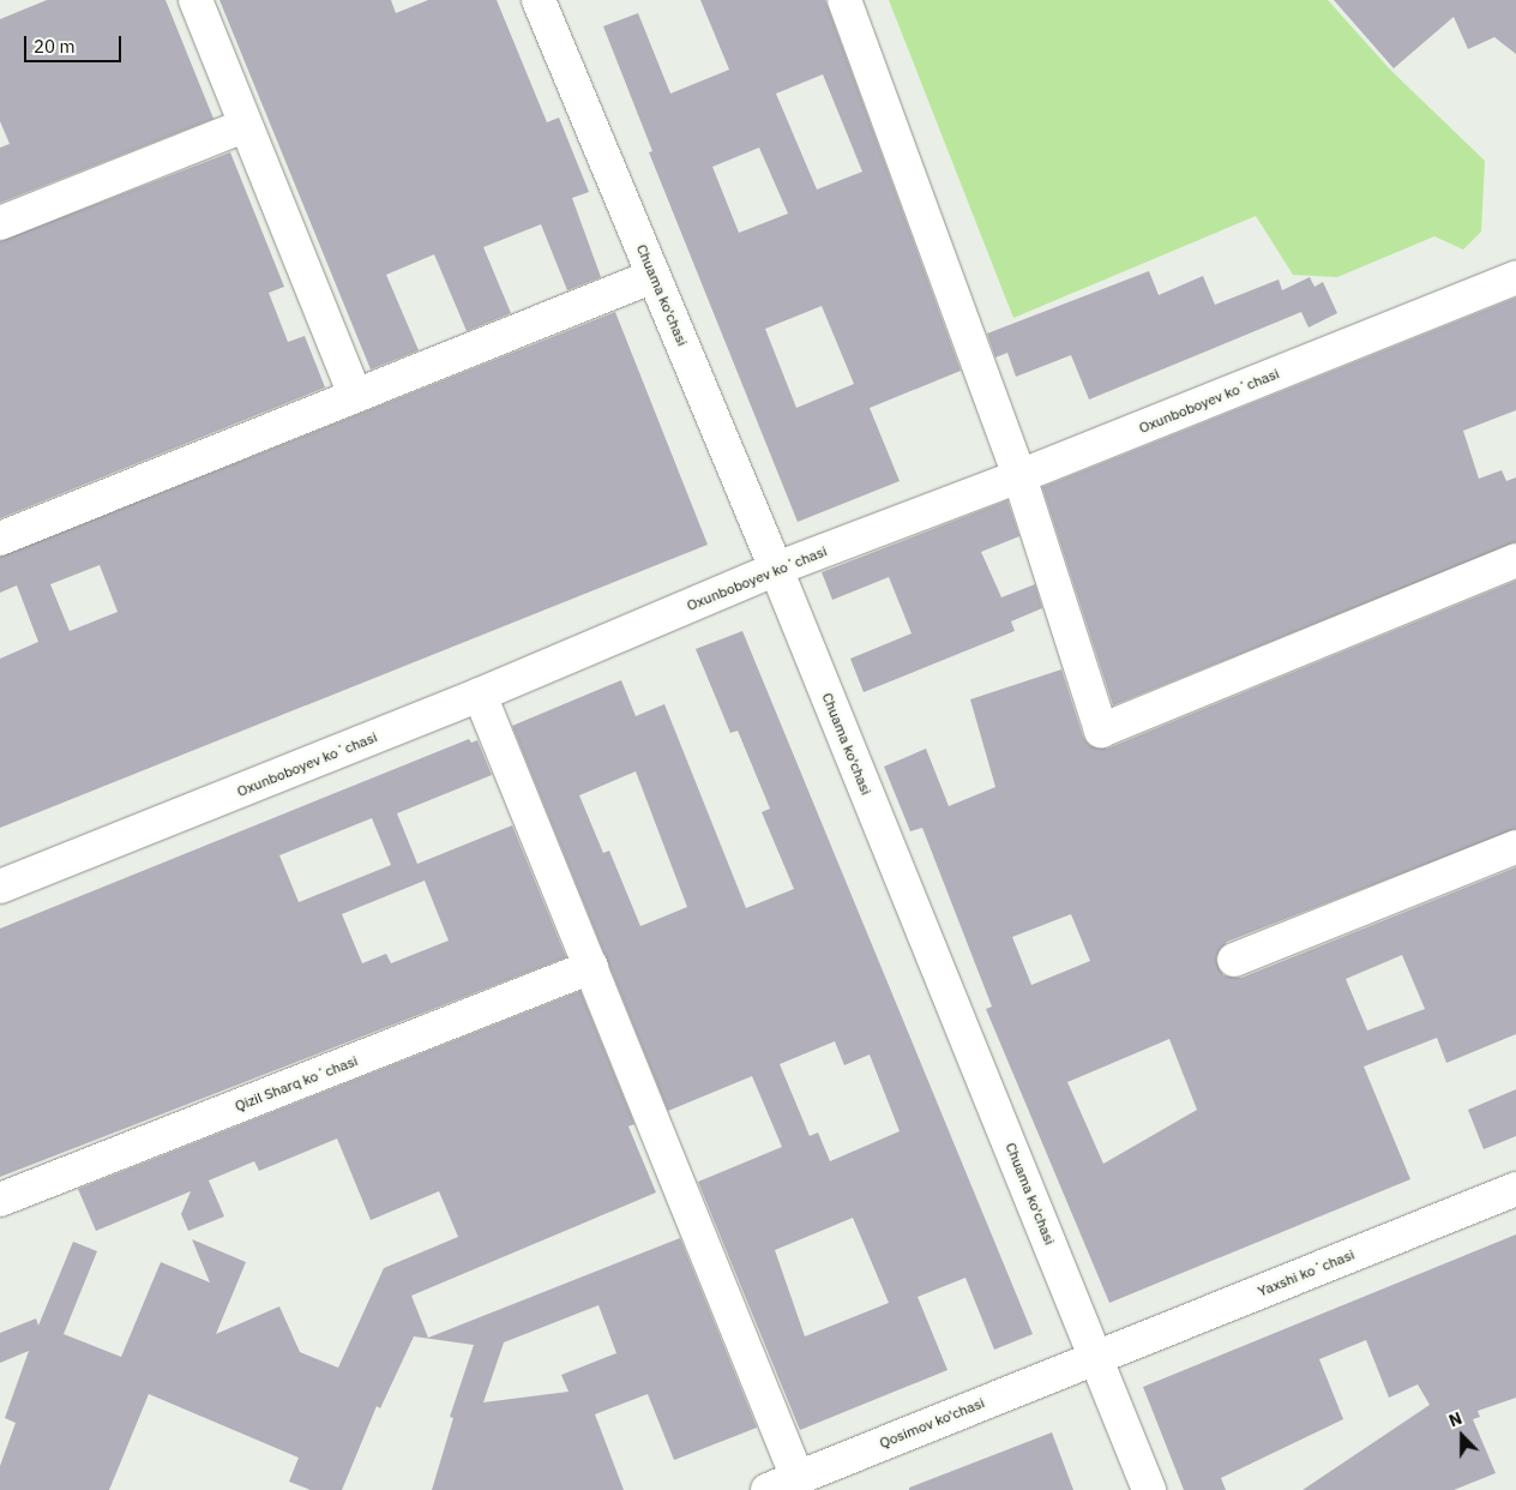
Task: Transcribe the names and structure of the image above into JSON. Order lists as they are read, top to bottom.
{
  "streets": {
    "street": [
      "Chuama ko'chasi",
      "Oxunboboyev koʻchasi",
      "Qizil Sharq koʻchasi",
      "Yaxshi koʻchasi",
      "Qosimov ko'chasi"
    ]
  },
  "crossings": [
    ["Chuama ko'chasi", "Oxunboboyev koʻchasi"],
    ["Chuama ko'chasi", "Yaxshi koʻchasi"],
    ["Chuama ko'chasi", "Qosimov ko'chasi"],
    ["Yaxshi koʻchasi", "Qosimov ko'chasi"]
  ],
  "scale_bar": "20 m",
  "north": "top"
}
